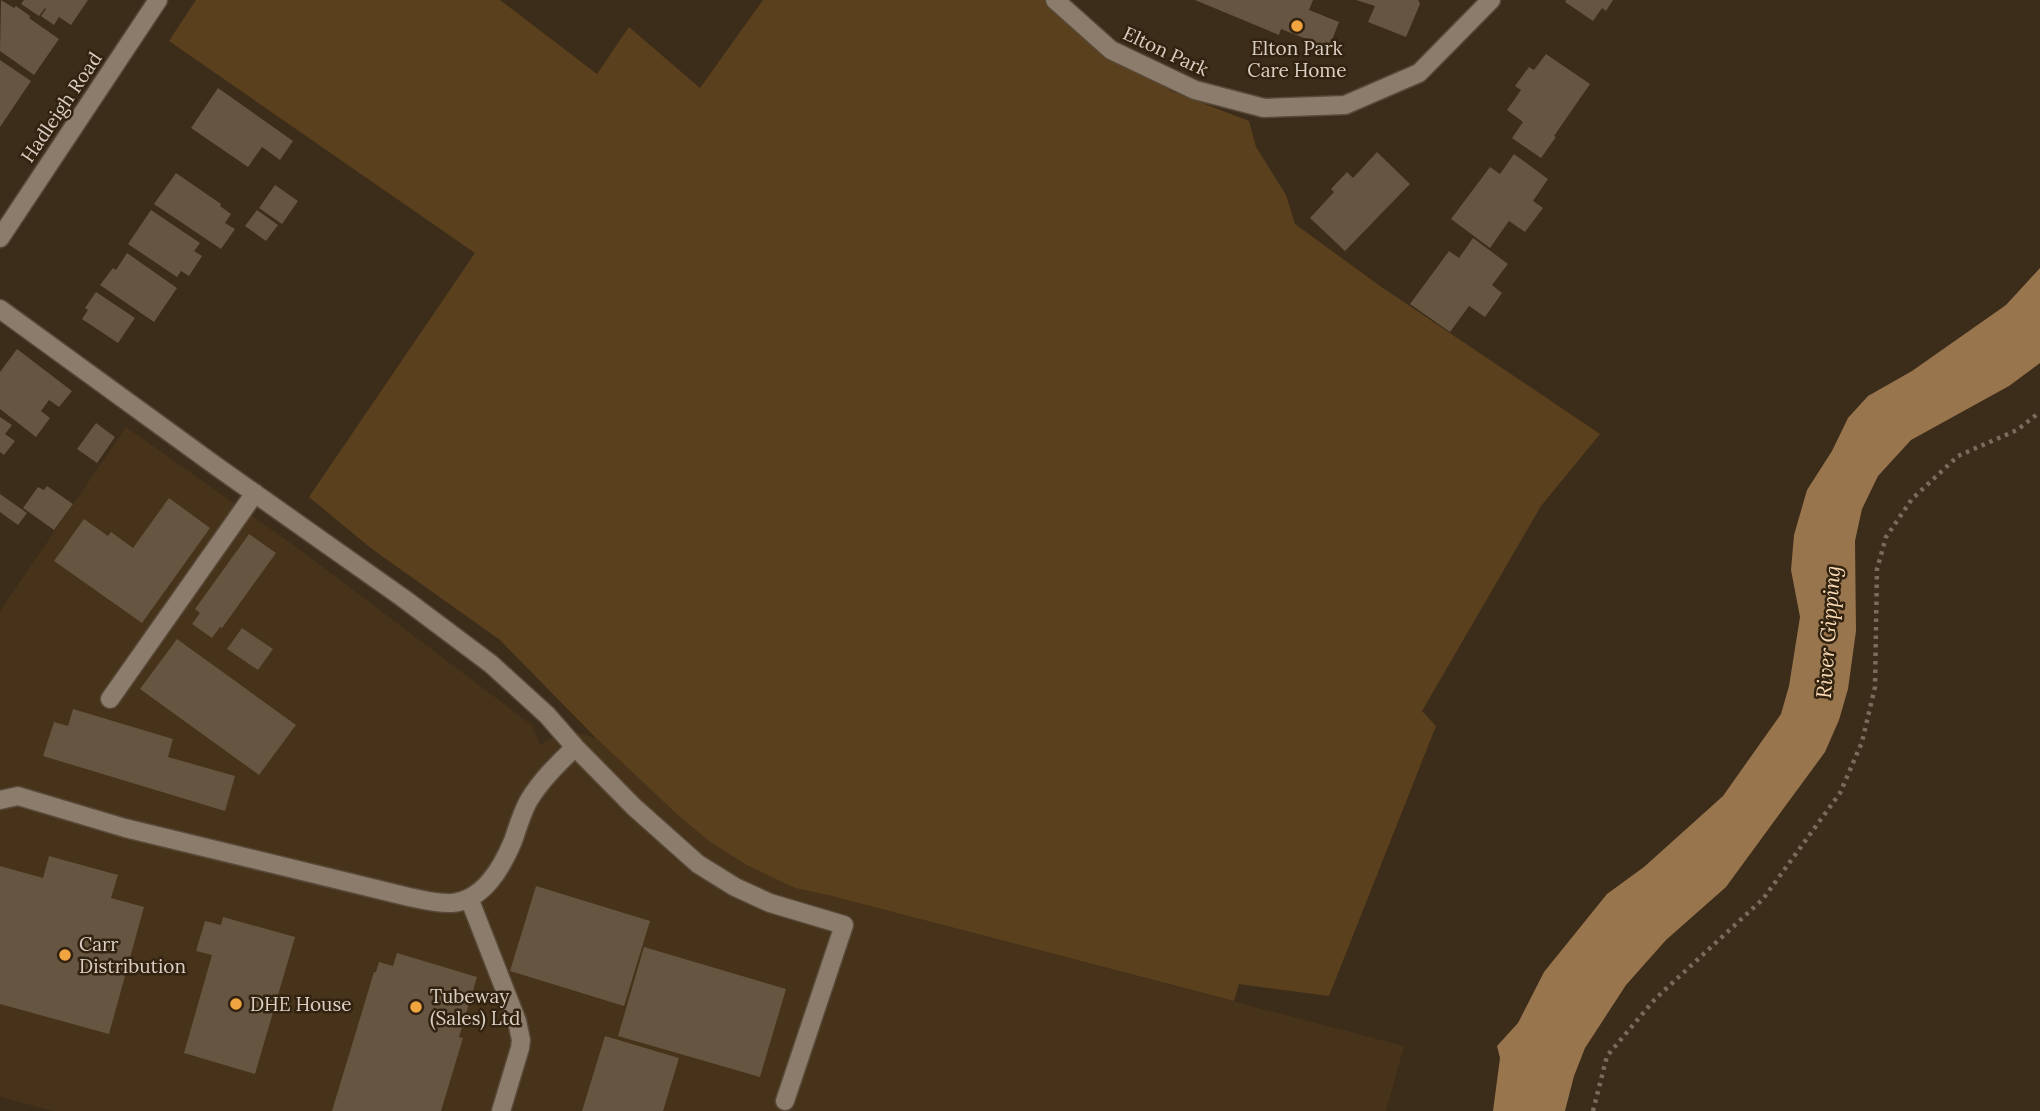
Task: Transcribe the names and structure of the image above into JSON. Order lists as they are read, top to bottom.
{
  "streets": {
    "street": ["Elton Park", "Hadleigh Road"]
  },
  "water": ["River Gipping"],
  "places": [
    "Elton Park Care Home",
    "Carr Distribution",
    "DHE House",
    "Tubeway (Sales) Ltd"
  ]
}
